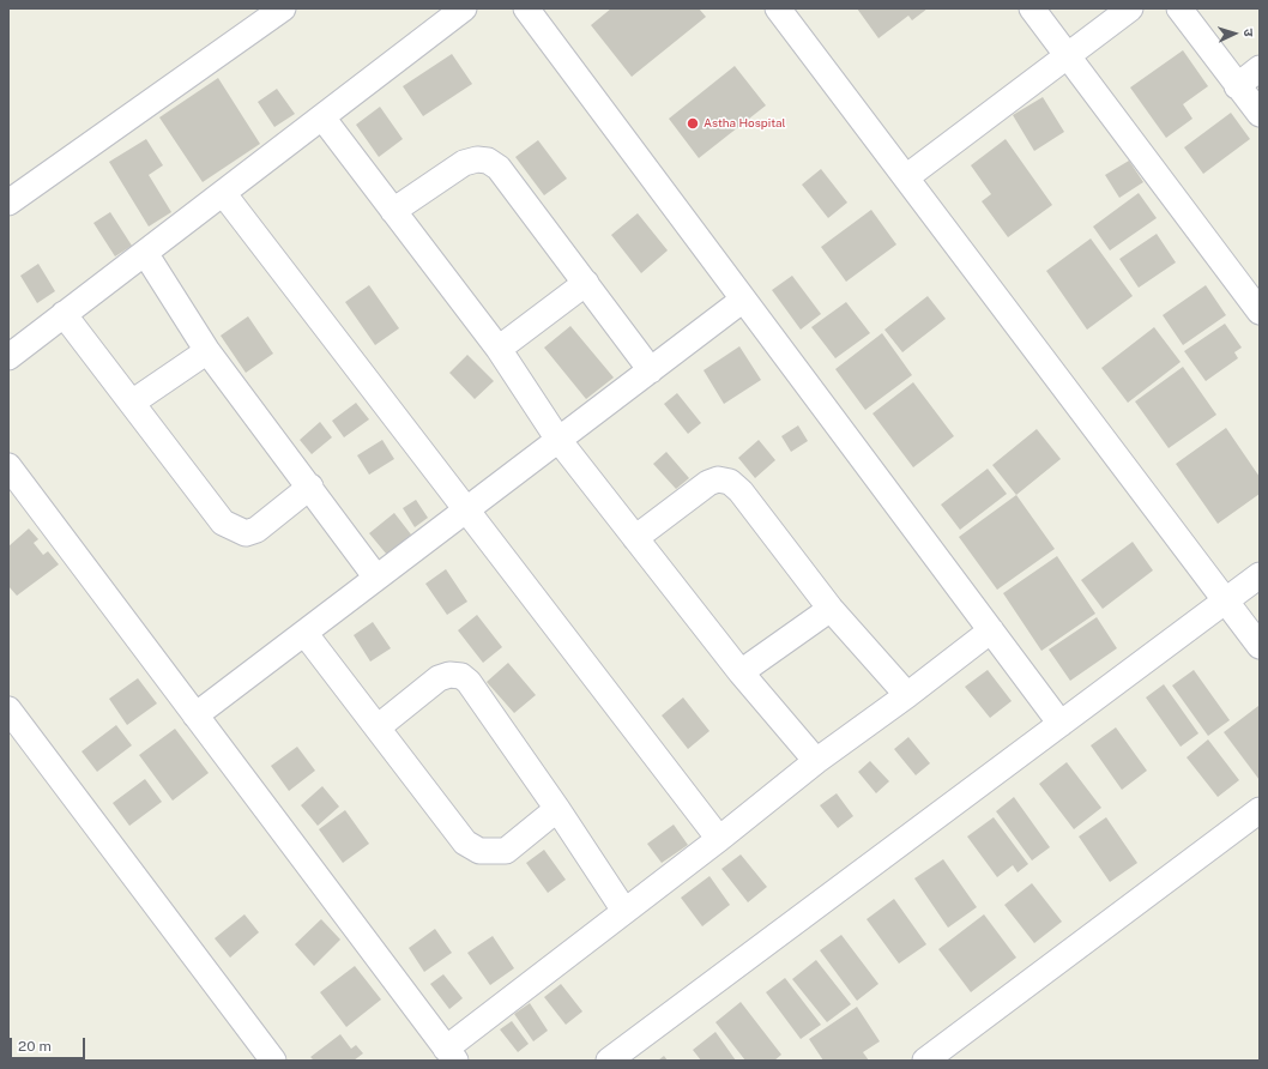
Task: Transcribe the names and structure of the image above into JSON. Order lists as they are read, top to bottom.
{
  "places": ["Astha Hospital"],
  "scale_bar": "20 m",
  "north": "right"
}
